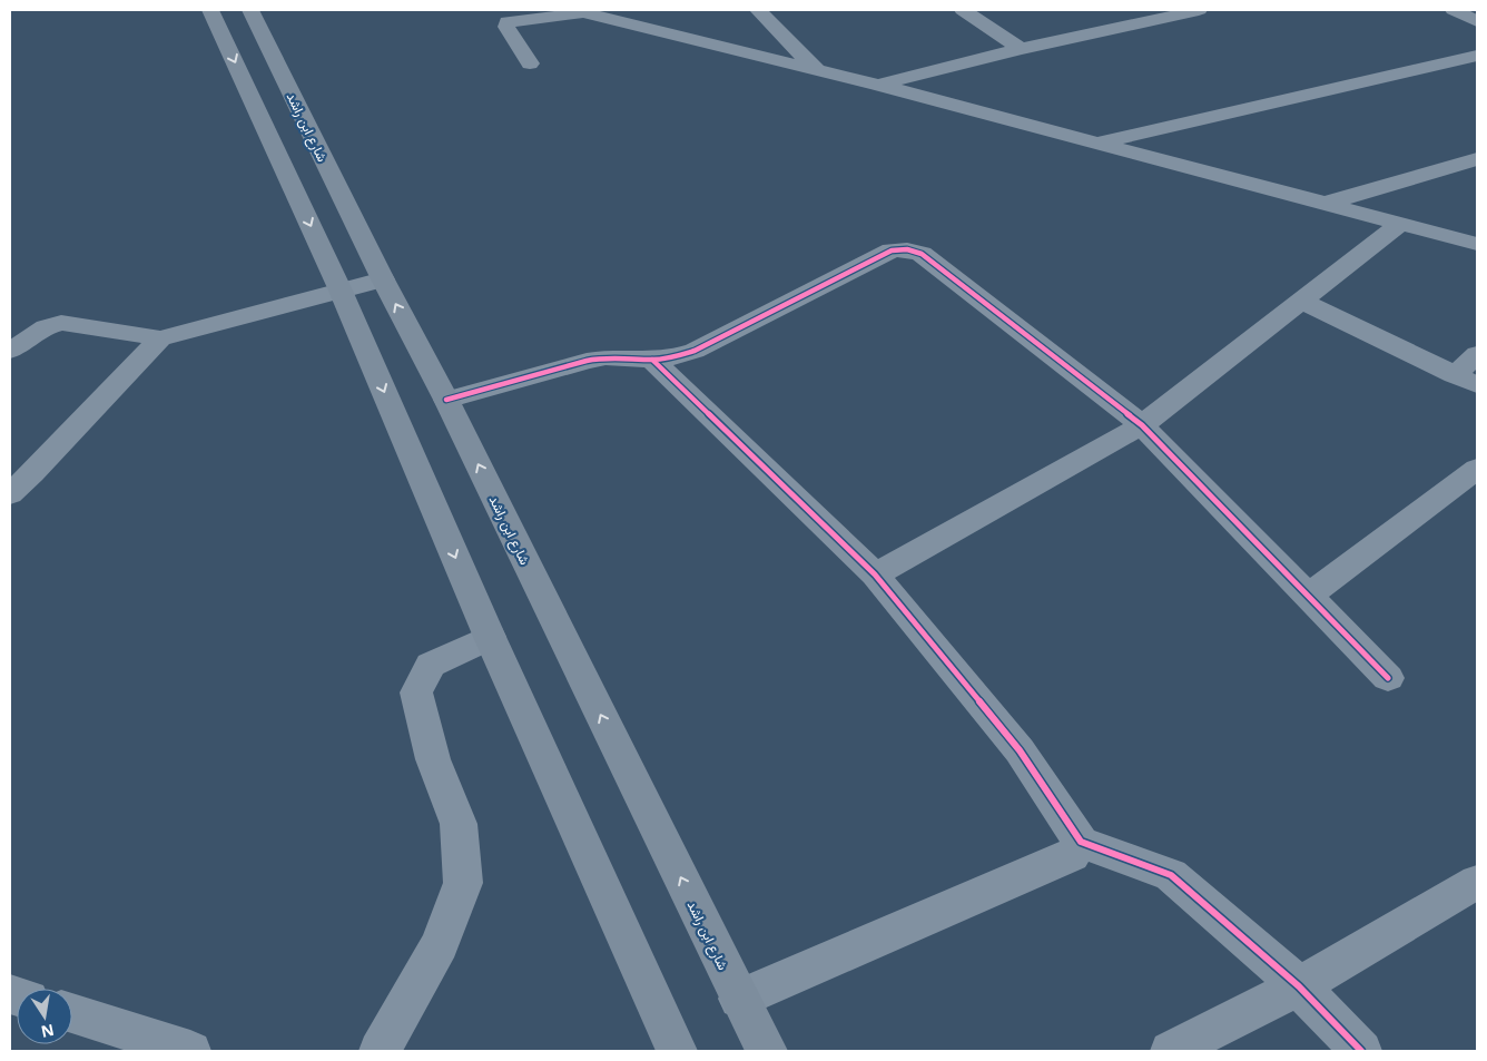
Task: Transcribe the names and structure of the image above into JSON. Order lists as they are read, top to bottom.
{
  "streets": {
    "main road": ["شارع ابن راشد"]
  },
  "north": "bottom"
}
